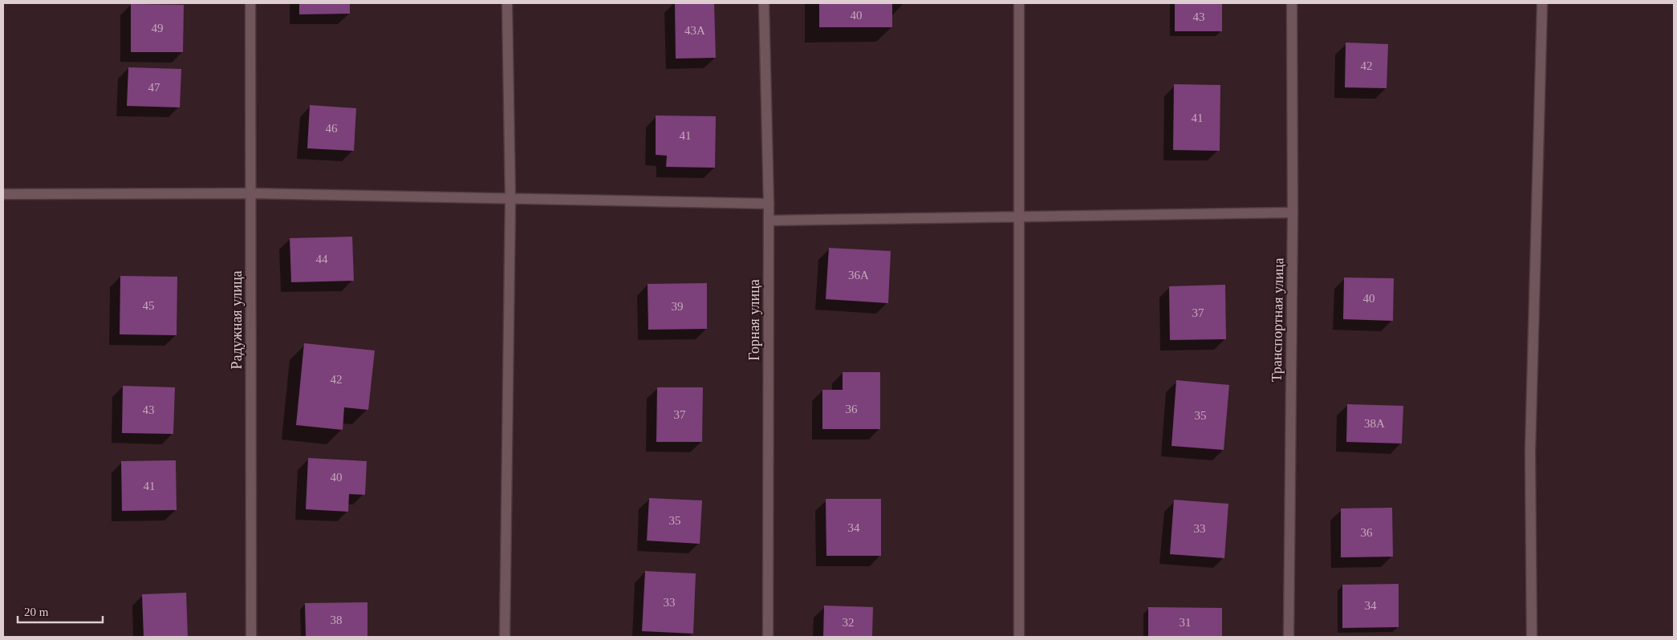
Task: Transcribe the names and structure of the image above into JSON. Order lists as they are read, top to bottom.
{
  "streets": {
    "street": ["Радужная улица", "Горная улица", "Транспортная улица"]
  },
  "house_numbers": [
    "40",
    "43",
    "49",
    "43А",
    "42",
    "47",
    "41",
    "46",
    "41",
    "44",
    "36А",
    "40",
    "45",
    "39",
    "37",
    "42",
    "36",
    "43",
    "37",
    "35",
    "38А",
    "40",
    "41",
    "35",
    "34",
    "33",
    "36",
    "33",
    "34",
    "38",
    "32",
    "31"
  ],
  "scale_bar": "20 m"
}
